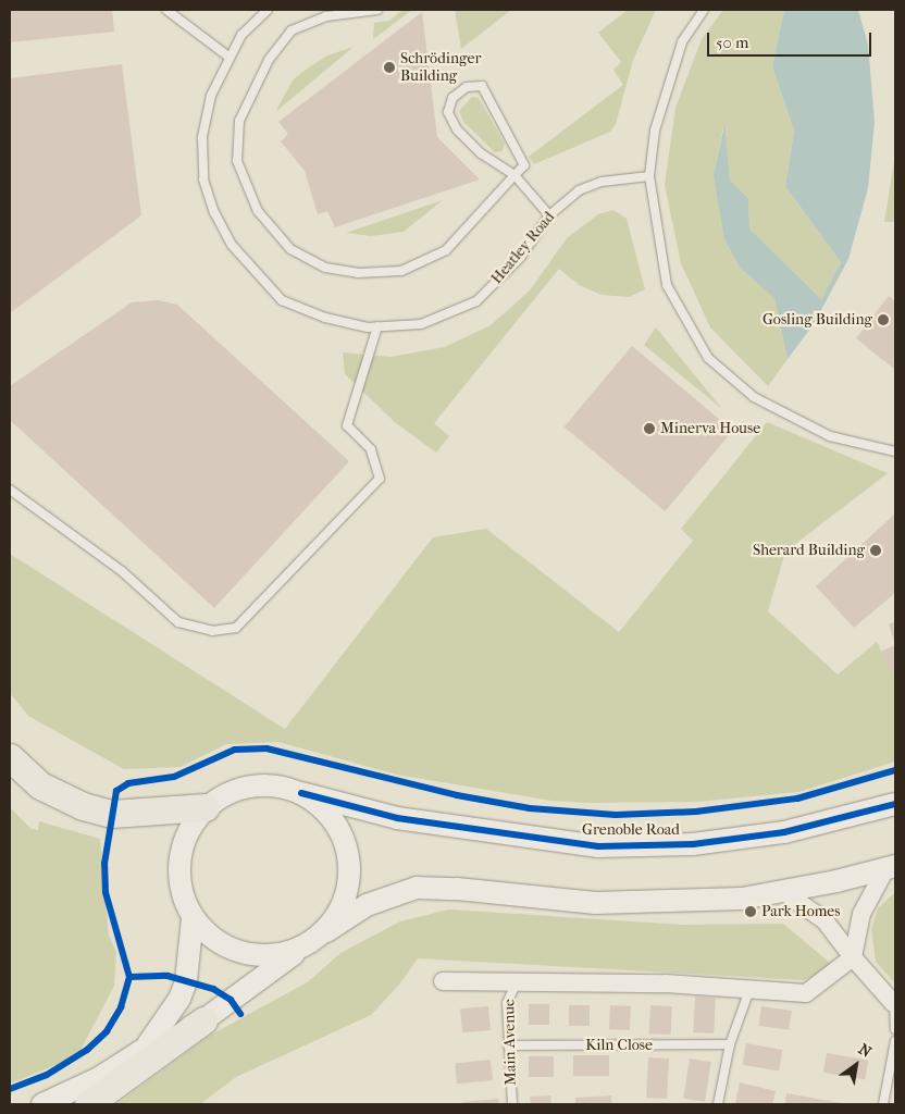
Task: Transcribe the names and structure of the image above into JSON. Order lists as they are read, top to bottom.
{
  "streets": {
    "street": ["Grenoble Road"],
    "lane": ["Heatley Road", "Main Avenue", "Kiln Close"]
  },
  "crossings": [
    ["Main Avenue", "Kiln Close"]
  ],
  "places": [
    "Schrödinger Building",
    "Gosling Building",
    "Minerva House",
    "Sherard Building",
    "Park Homes"
  ],
  "scale_bar": "50 m",
  "north": "top right"
}
